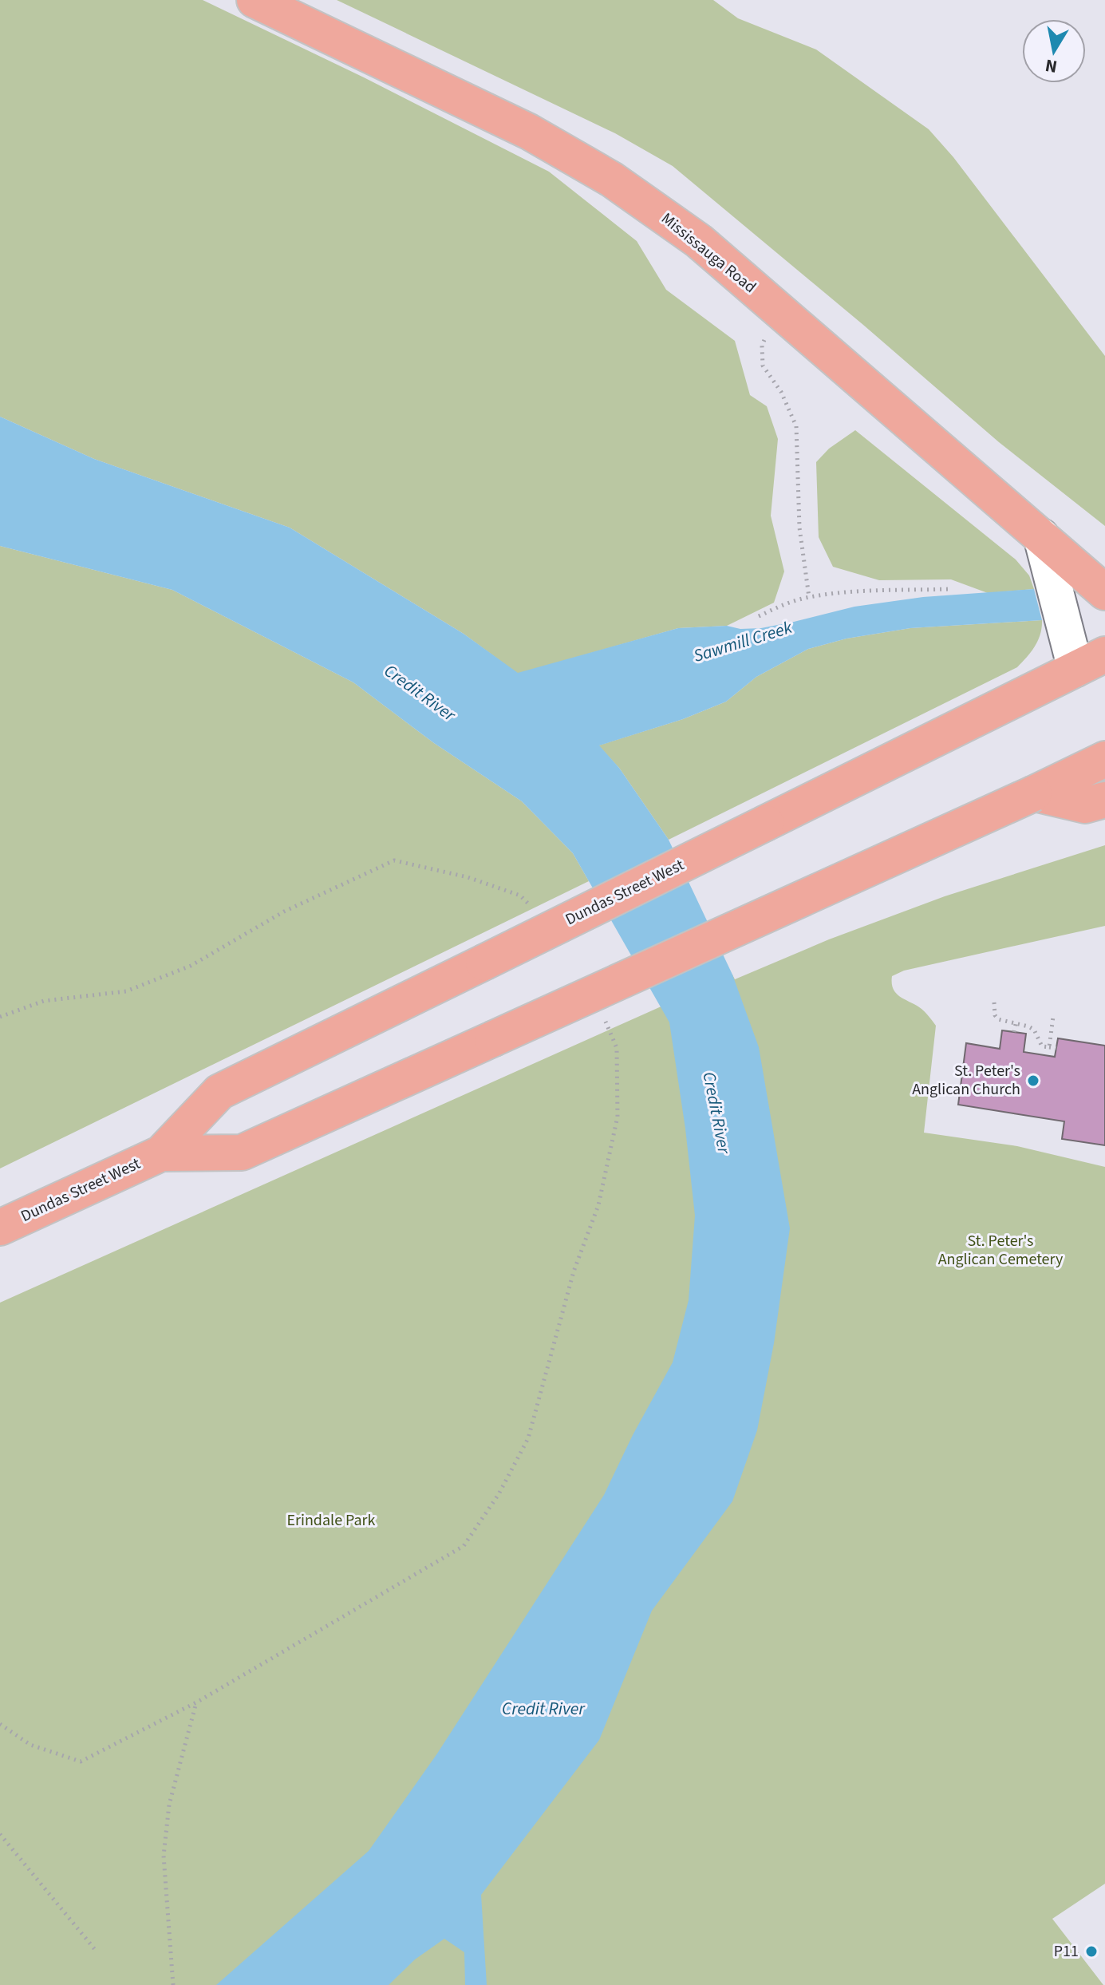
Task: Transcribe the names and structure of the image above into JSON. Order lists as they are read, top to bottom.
{
  "streets": {
    "main road": ["Mississauga Road", "Dundas Street West"]
  },
  "water": ["Sawmill Creek", "Credit River"],
  "parks": ["St. Peter's Anglican Cemetery", "Erindale Park"],
  "places": ["St. Peter's Anglican Church", "P11"],
  "north": "bottom"
}
